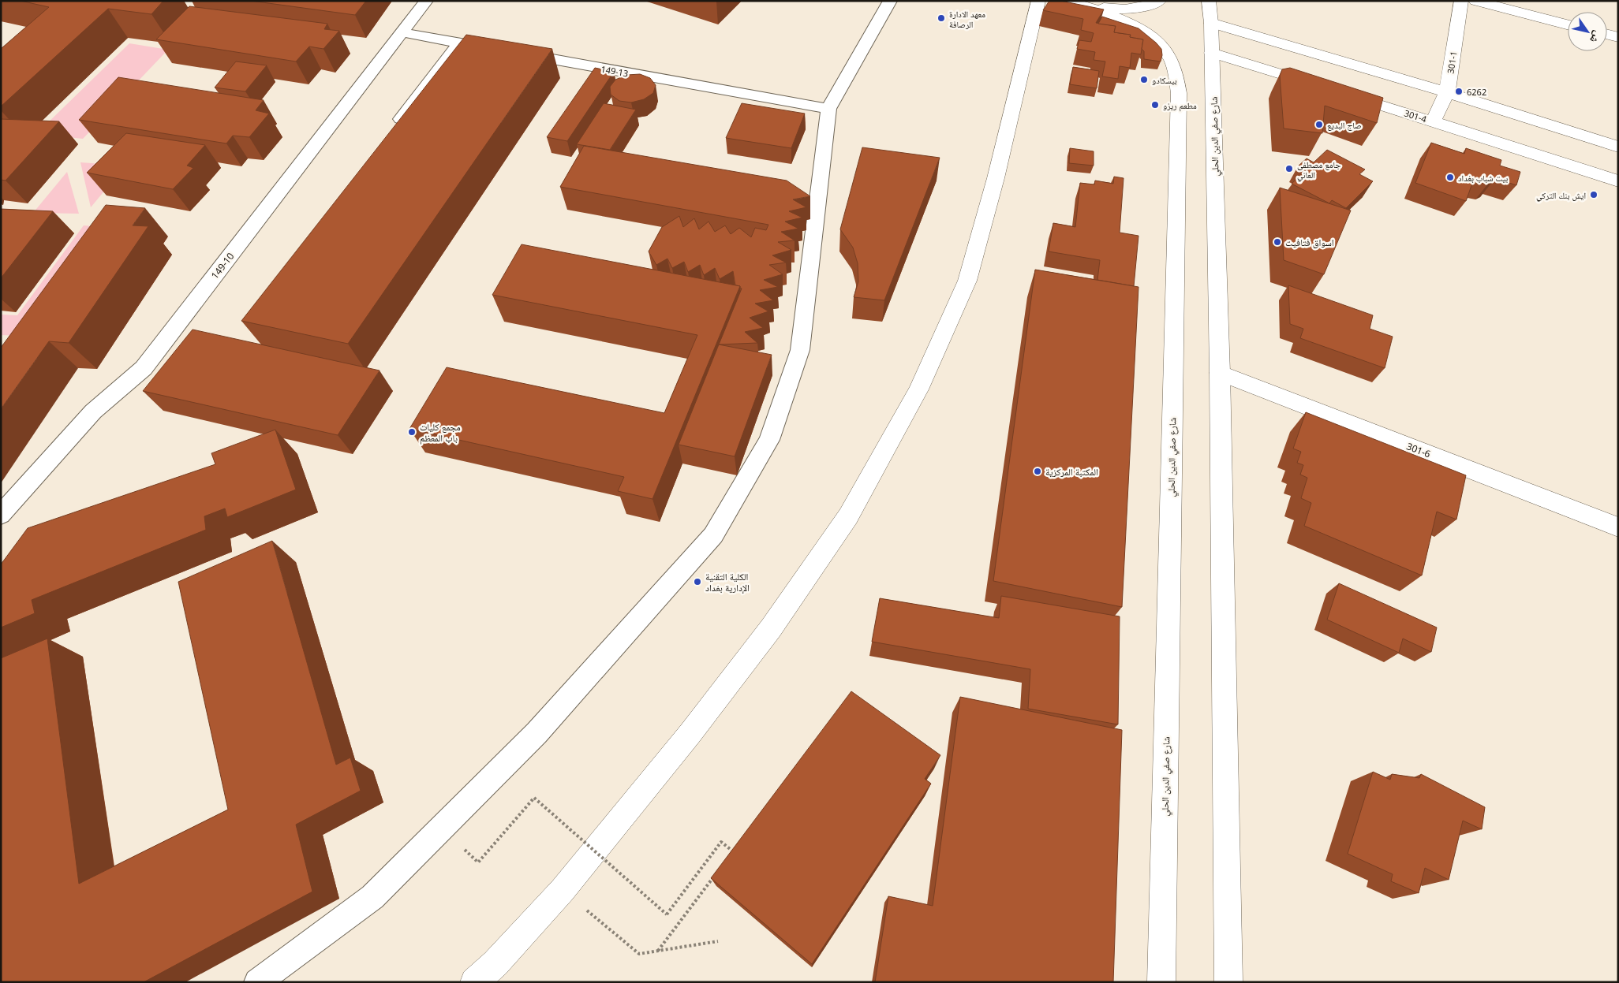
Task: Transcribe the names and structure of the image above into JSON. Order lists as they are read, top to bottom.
{
  "streets": {
    "street": [
      "301-1",
      "301-4",
      "شارع صفي الدين الحلي",
      "301-6"
    ],
    "lane": ["149-13", "149-10"]
  },
  "crossings": [
    ["301-1", "301-4"],
    ["149-13", "149-10"],
    ["301-4", "شارع صفي الدين الحلي"],
    ["شارع صفي الدين الحلي", "301-6"]
  ],
  "places": [
    "معهد الادارة الرصافة",
    "بيسكادو",
    "6262",
    "مطعم ريزو",
    "صاج البديع",
    "جامع مصطفى العاني",
    "بيت شباب بغداد",
    "ايش بنك التركي",
    "اسواق فتافيت",
    "مجمع كليات باب المعظم",
    "المكتبة المركزية",
    "الكلية التقنية الإدارية بغداد"
  ],
  "north": "bottom right"
}
